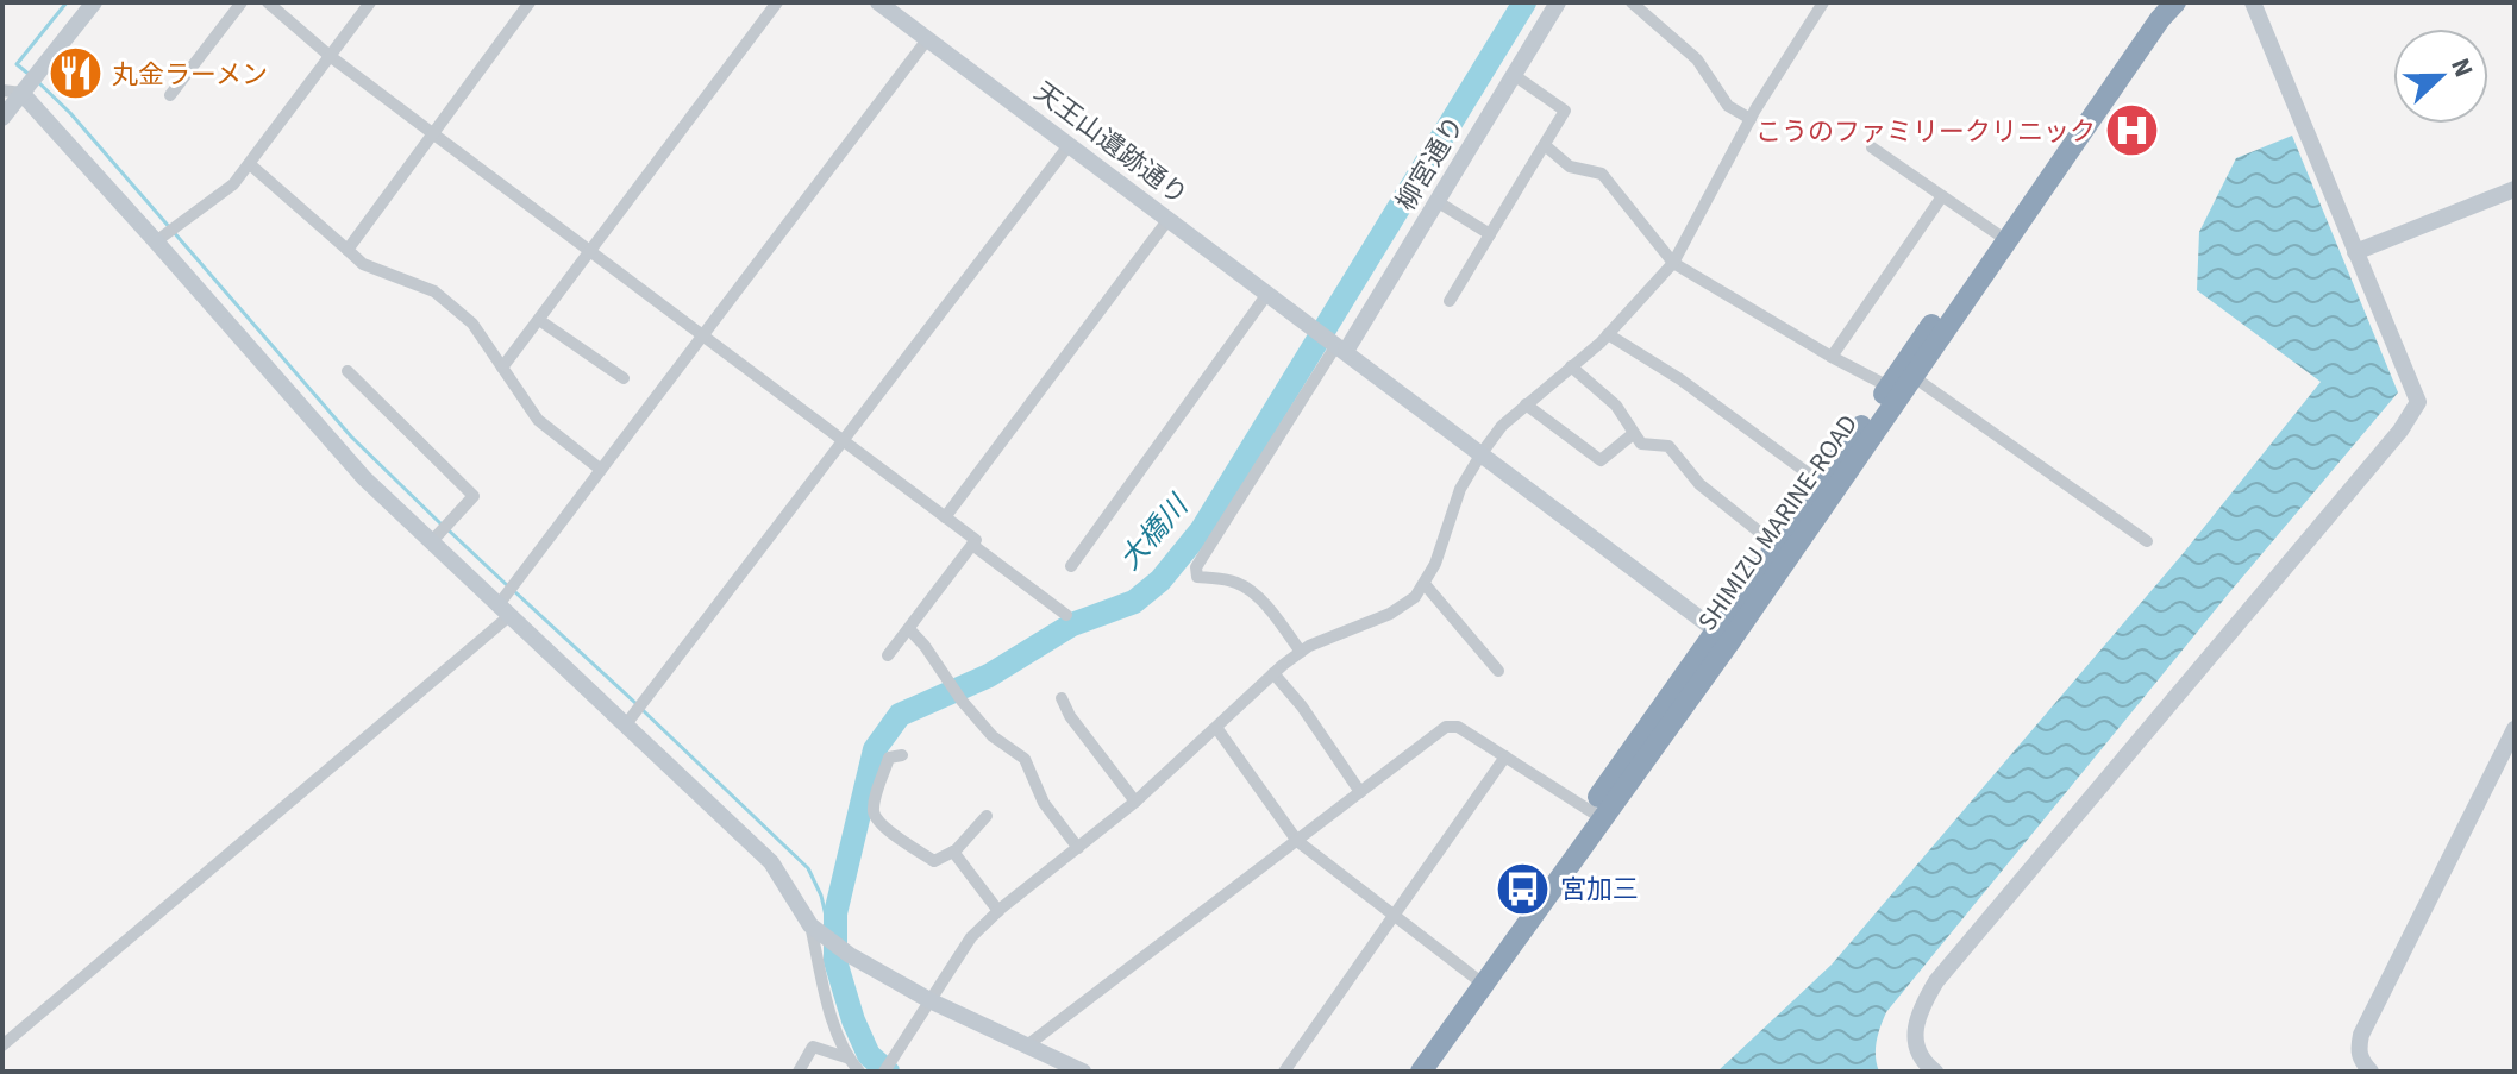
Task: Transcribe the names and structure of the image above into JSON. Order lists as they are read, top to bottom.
{
  "streets": {
    "highway": ["SHIMIZU MARINE-ROAD"],
    "street": ["天王山遺跡通り", "柳宮通り"]
  },
  "crossings": [
    ["天王山遺跡通り", "柳宮通り"]
  ],
  "water": ["大橋川"],
  "places": {
    "restaurant": ["丸金ラーメン"],
    "hospital": ["こうのファミリークリニック"],
    "bus stop": ["宮加三"]
  },
  "north": "right"
}
